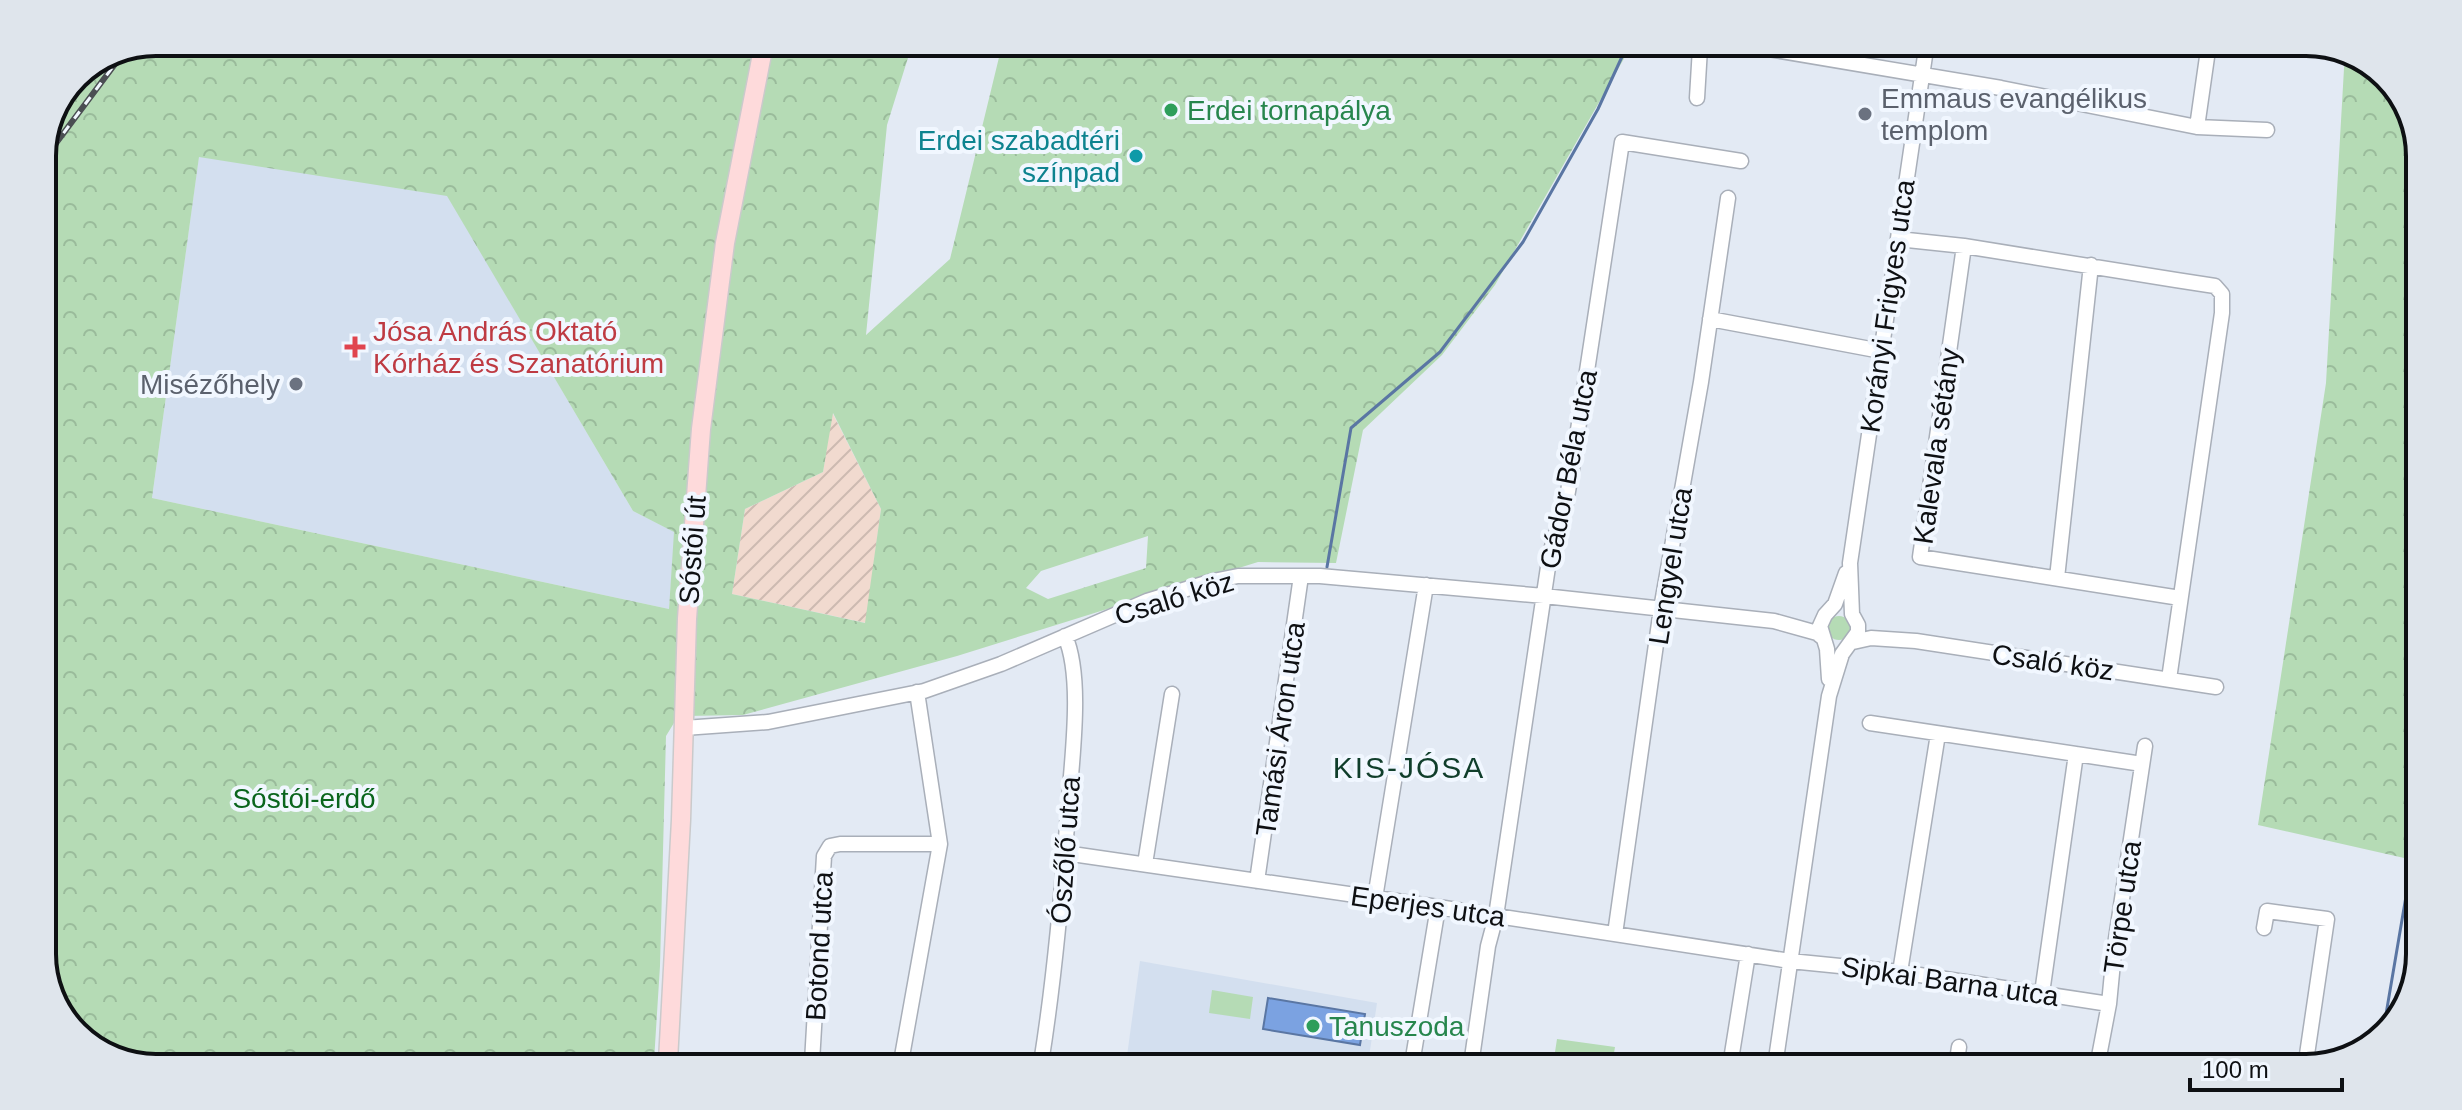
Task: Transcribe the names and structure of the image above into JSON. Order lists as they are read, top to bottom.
{
  "streets": {
    "main road": ["Sóstói út"],
    "street": [
      "Korányi Frigyes utca",
      "Kalevala sétány",
      "Gádor Béla utca",
      "Lengyel utca",
      "Csaló köz",
      "Tamási Áron utca",
      "Ószőlő utca",
      "Eperjes utca",
      "Törpe utca",
      "Botond utca",
      "Sipkai Barna utca"
    ]
  },
  "crossings": [
    ["Korányi Frigyes utca", "Csaló köz"],
    ["Korányi Frigyes utca", "Eperjes utca"],
    ["Korányi Frigyes utca", "Sipkai Barna utca"],
    ["Gádor Béla utca", "Csaló köz"],
    ["Gádor Béla utca", "Eperjes utca"],
    ["Sóstói út", "Csaló köz"],
    ["Lengyel utca", "Csaló köz"],
    ["Lengyel utca", "Eperjes utca"],
    ["Csaló köz", "Tamási Áron utca"],
    ["Csaló köz", "Ószőlő utca"],
    ["Tamási Áron utca", "Eperjes utca"],
    ["Ószőlő utca", "Eperjes utca"],
    ["Eperjes utca", "Sipkai Barna utca"],
    ["Törpe utca", "Sipkai Barna utca"]
  ],
  "districts": ["KIS-JÓSA"],
  "parks": ["Sóstói-erdő"],
  "places": {
    "other": [
      "Erdei tornapálya",
      "Emmaus evangélikus templom",
      "Erdei szabadtéri színpad",
      "Misézőhely",
      "Tanuszoda"
    ],
    "health": ["Jósa András Oktató Kórház és Szanatórium"]
  },
  "scale_bar": "100 m"
}
